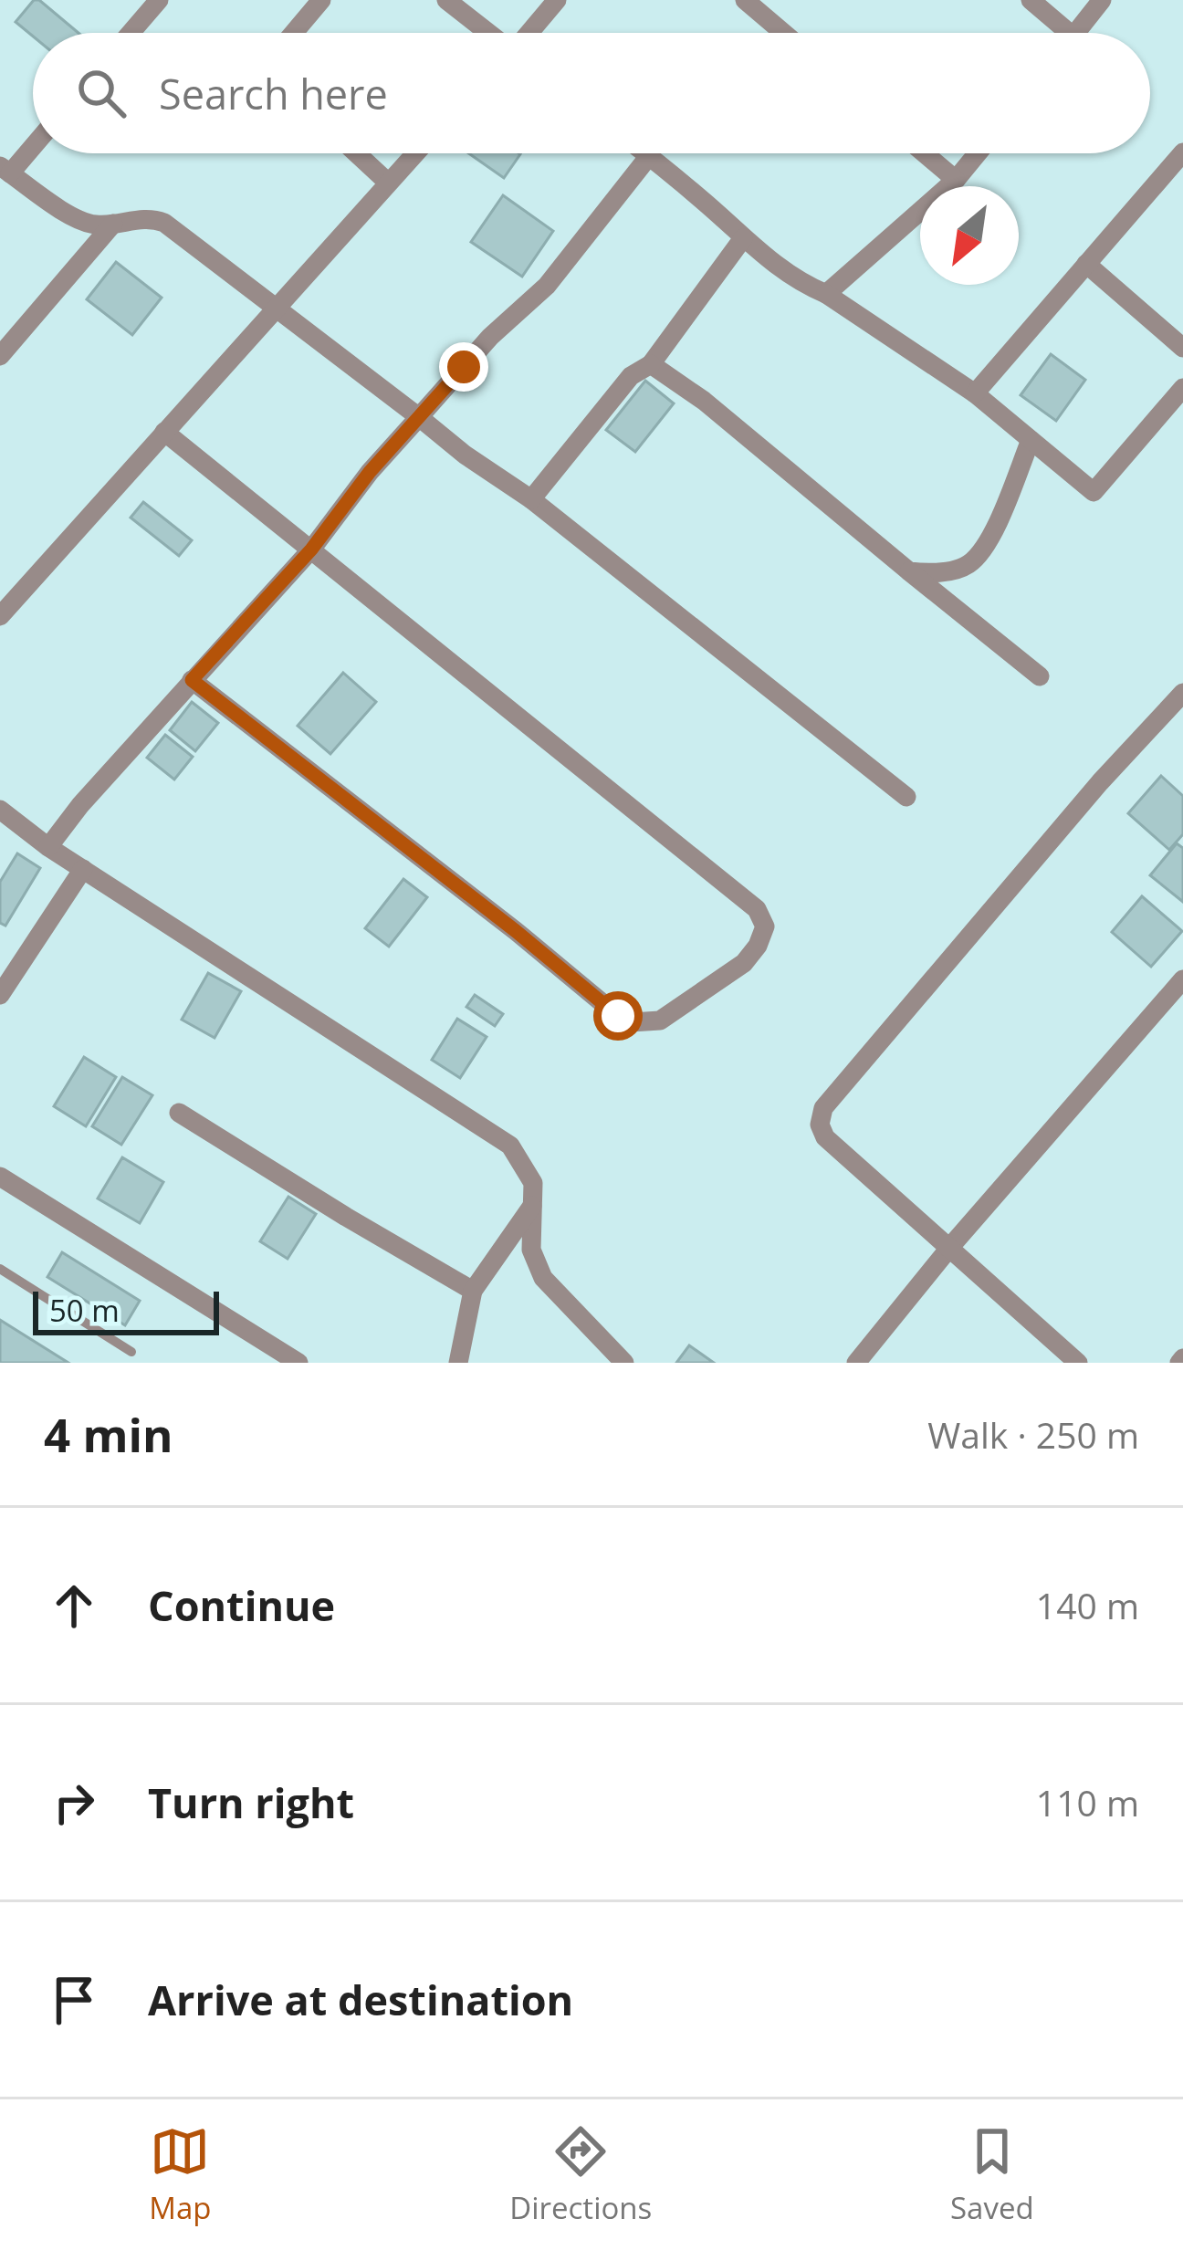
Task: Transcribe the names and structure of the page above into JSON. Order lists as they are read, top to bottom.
{
  "scale_bar": "50 m",
  "north": "bottom left",
  "page": {
    "search": "Search here",
    "scale": "50 m",
    "heading": ["4 min", "Walk · 250 m"],
    "list": [
      ["Continue", "140 m"],
      ["Turn right", "110 m"],
      "Arrive at destination"
    ],
    "nav": ["Map", "Directions", "Saved"]
  }
}
